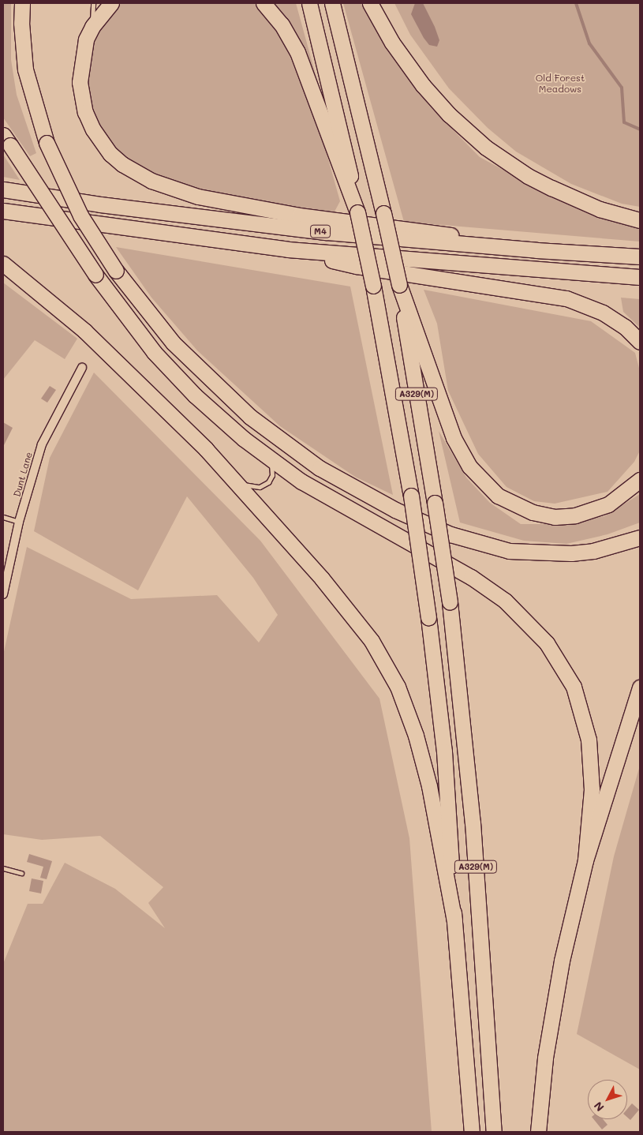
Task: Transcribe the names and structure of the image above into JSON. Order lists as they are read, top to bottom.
{
  "streets": {
    "highway": ["M4", "A329(M)"],
    "street": ["Dunt Lane"]
  },
  "parks": ["Old Forest Meadows"],
  "north": "bottom left"
}
